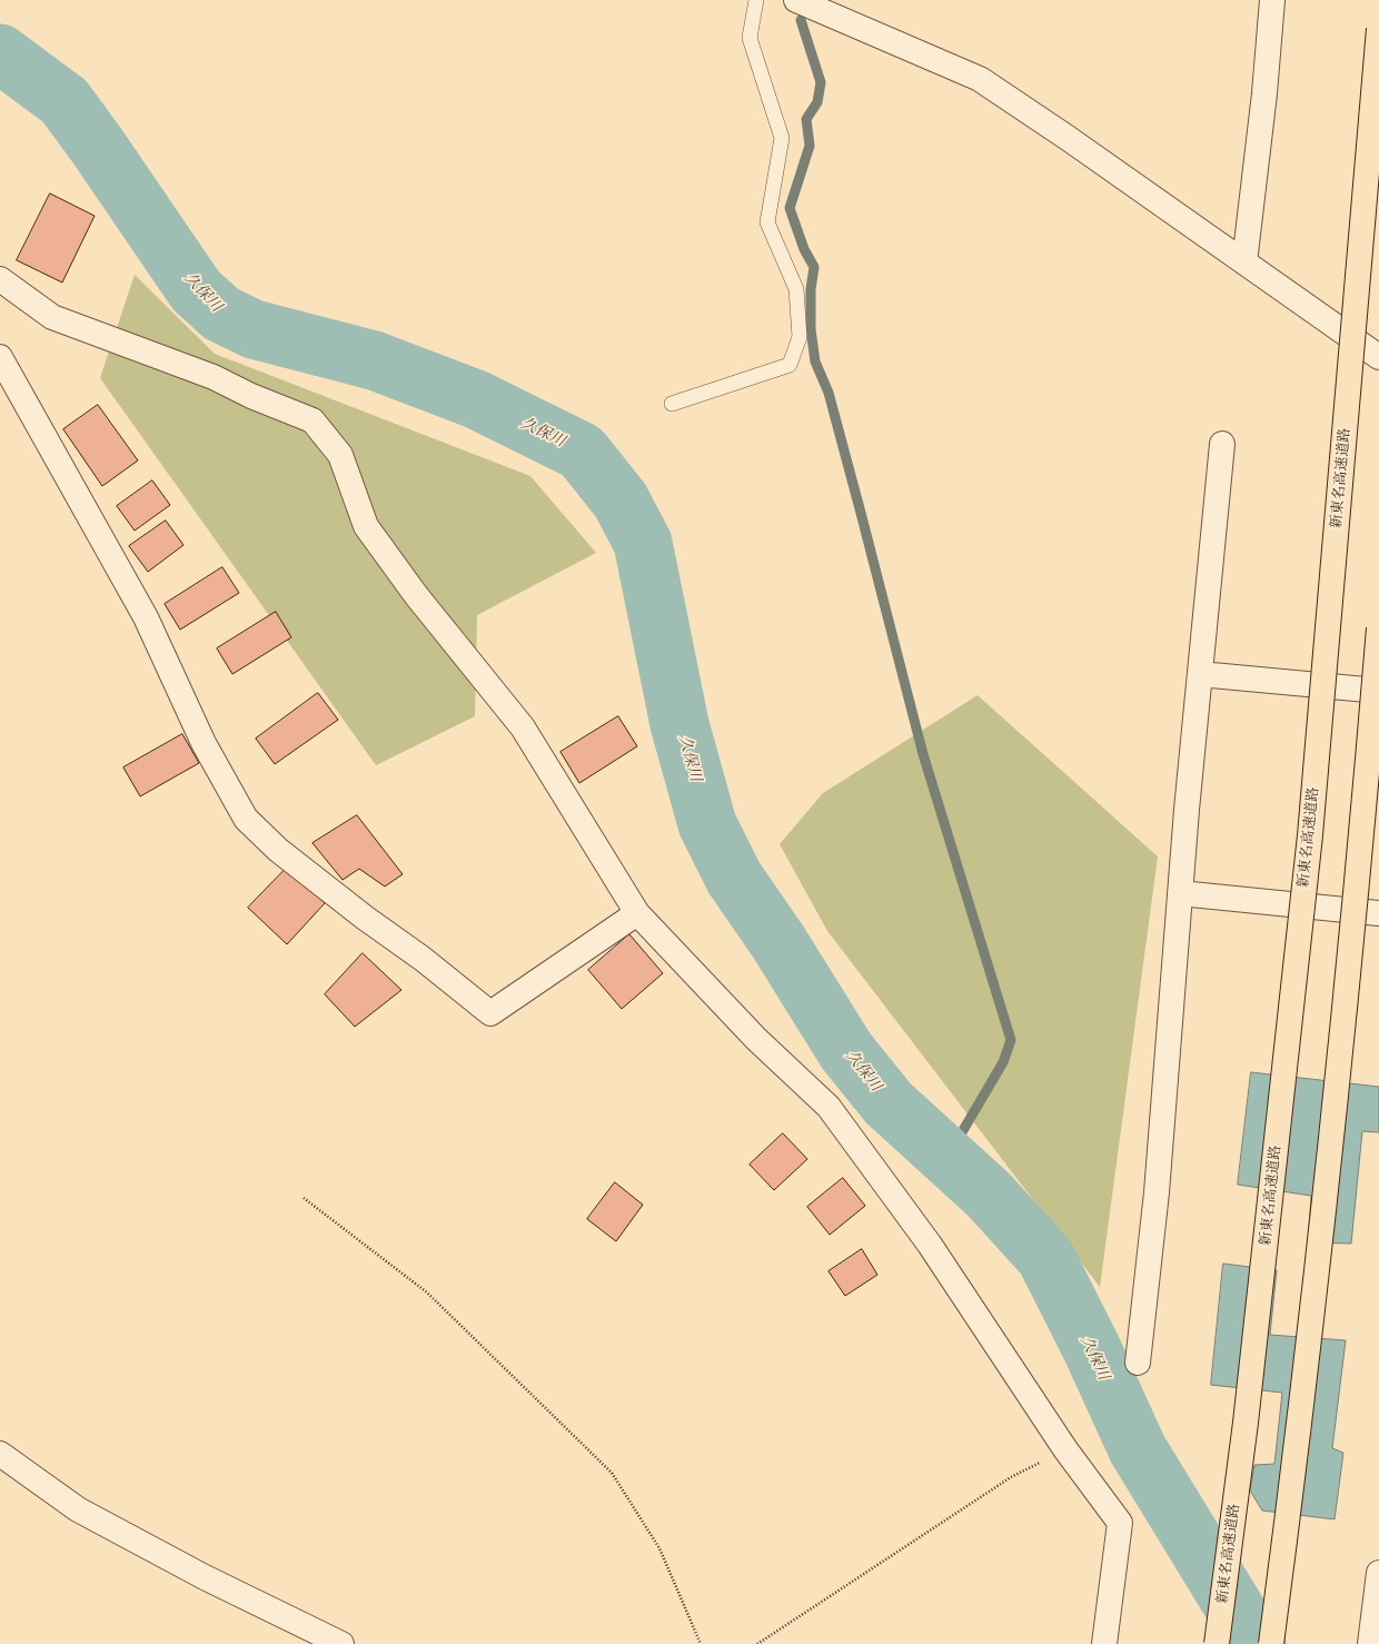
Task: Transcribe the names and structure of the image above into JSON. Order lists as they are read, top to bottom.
{
  "streets": {
    "highway": ["新東名高速道路"]
  },
  "water": ["久保川"]
}
